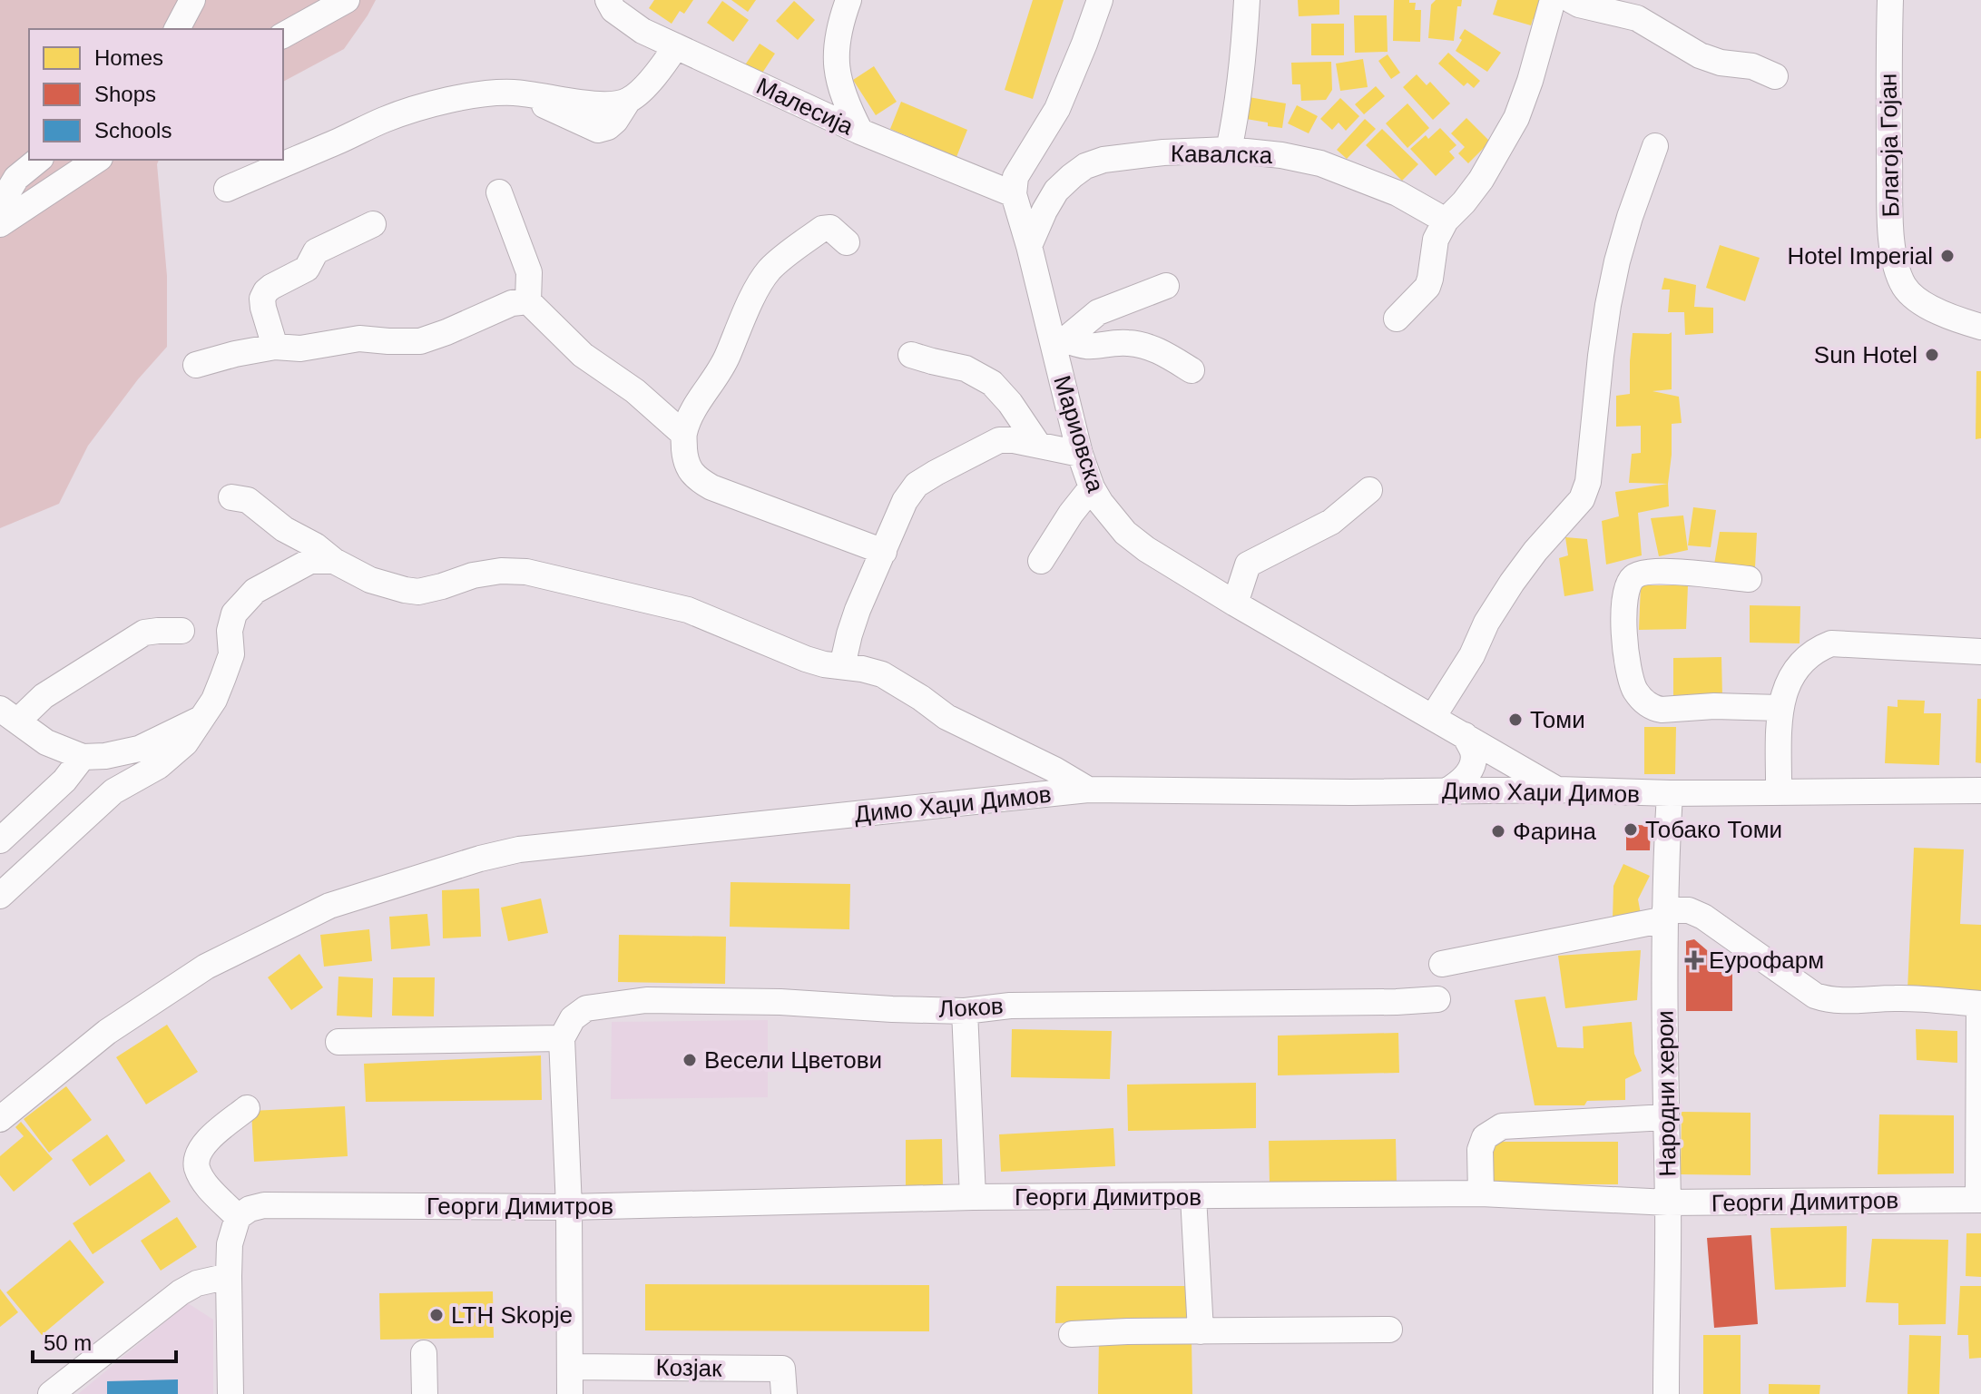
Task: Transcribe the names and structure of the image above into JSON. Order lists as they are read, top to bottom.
{
  "streets": {
    "street": [
      "Малесија",
      "Благоја Гојан",
      "Кавалска",
      "Мариовска",
      "Димо Хаџи Димов",
      "Локов",
      "Народни херои",
      "Георги Димитров",
      "Козјак"
    ]
  },
  "crossings": [
    ["Малесија", "Мариовска"],
    ["Кавалска", "Мариовска"],
    ["Мариовска", "Димо Хаџи Димов"],
    ["Димо Хаџи Димов", "Народни херои"],
    ["Народни херои", "Георги Димитров"]
  ],
  "places": {
    "other": [
      "Hotel Imperial",
      "Sun Hotel",
      "Томи",
      "Тобако Томи",
      "Фарина",
      "Весели Цветови",
      "LTH Skopje"
    ],
    "health": ["Еурофарм"]
  },
  "legend": ["Homes", "Shops", "Schools"],
  "scale_bar": "50 m"
}
